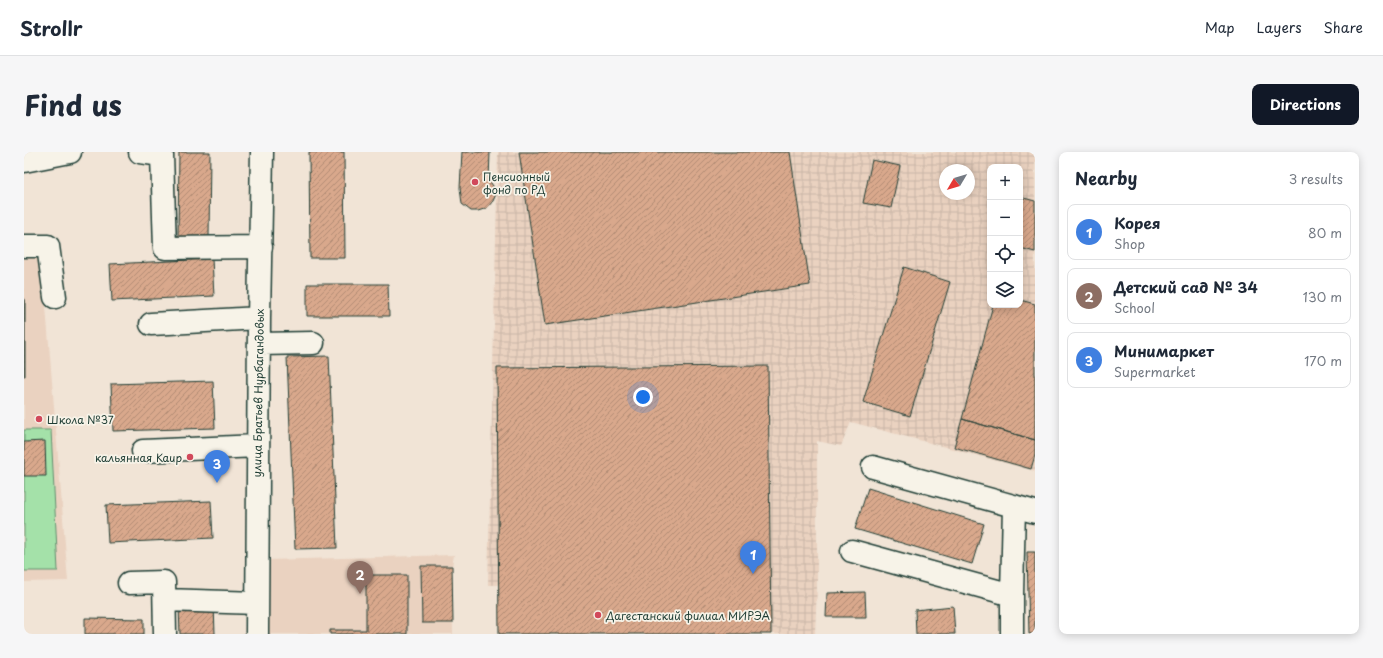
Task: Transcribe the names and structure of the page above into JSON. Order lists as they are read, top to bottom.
{
  "streets": {
    "street": ["улица Братьев Нурбагандовых"]
  },
  "places": [
    "Пенсионный фонд по РД",
    "Школа №37",
    "кальянная Каир",
    "Дагестанский филиал МИРЭА"
  ],
  "north": "bottom left",
  "page": {
    "header": "Strollr",
    "nav": ["Map", "Layers", "Share"],
    "title": "Find us",
    "buttons": "Directions",
    "heading": ["Nearby", "3 results"],
    "map_buttons": ["+", "−"],
    "list": [
      {
        "mark": "1",
        "name": "Корея",
        "note": "Shop",
        "value": "80 m"
      },
      {
        "mark": "2",
        "name": "Детский сад № 34",
        "note": "School",
        "value": "130 m"
      },
      {
        "mark": "3",
        "name": "Минимаркет",
        "note": "Supermarket",
        "value": "170 m"
      }
    ],
    "pins": ["3", "1", "2"]
  }
}
